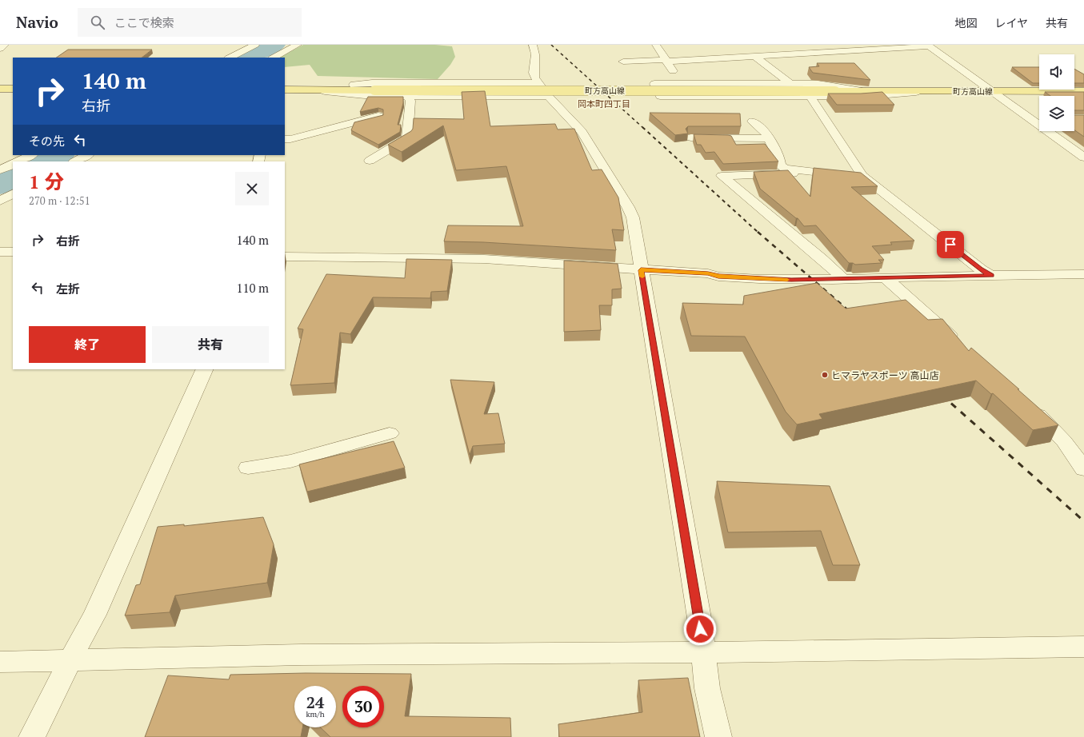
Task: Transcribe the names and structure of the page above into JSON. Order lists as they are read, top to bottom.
{
  "streets": {
    "main road": ["町方高山線"]
  },
  "districts": ["岡本町四丁目"],
  "places": ["ヒマラヤスポーツ 高山店"],
  "page": {
    "header": "Navio",
    "search": "ここで検索",
    "nav": ["地図", "レイヤ", "共有"],
    "turn": ["140 m", "右折"],
    "then": "その先",
    "heading": ["1 分", "270 m · 12:51"],
    "list": [
      {
        "name": "右折",
        "value": "140 m"
      },
      {
        "name": "左折",
        "value": "110 m"
      }
    ],
    "buttons": ["終了", "共有"],
    "speed": "24 km/h",
    "limit": "30"
  }
}
